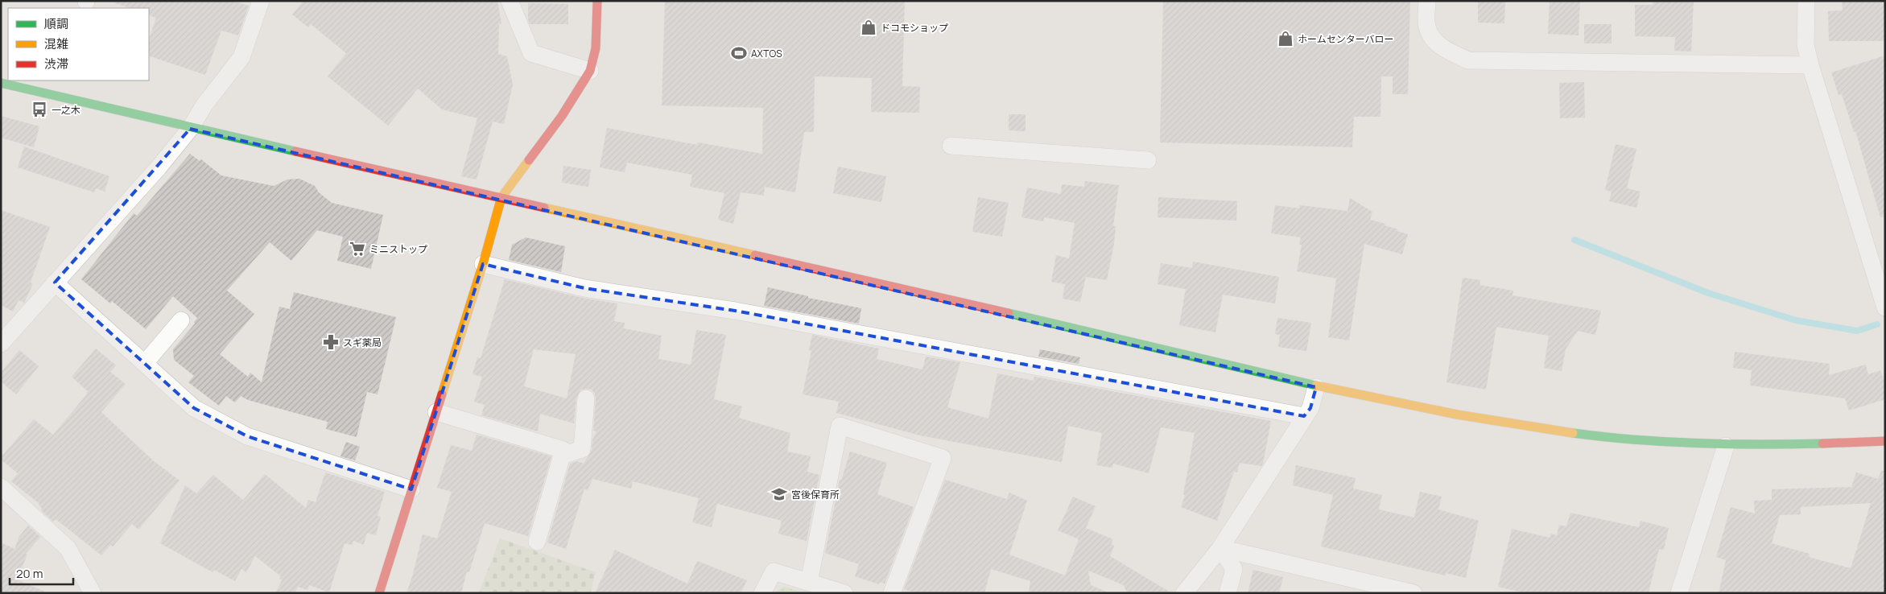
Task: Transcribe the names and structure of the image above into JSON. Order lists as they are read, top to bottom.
{
  "places": {
    "shop": ["ドコモショップ", "ホームセンターバロー"],
    "sports": ["AXTOS"],
    "bus stop": ["一之木"],
    "supermarket": ["ミニストップ"],
    "pharmacy": ["スギ薬局"],
    "school or university": ["宮後保育所"]
  },
  "legend": ["順調", "混雑", "渋滞"],
  "scale_bar": "20 m"
}
